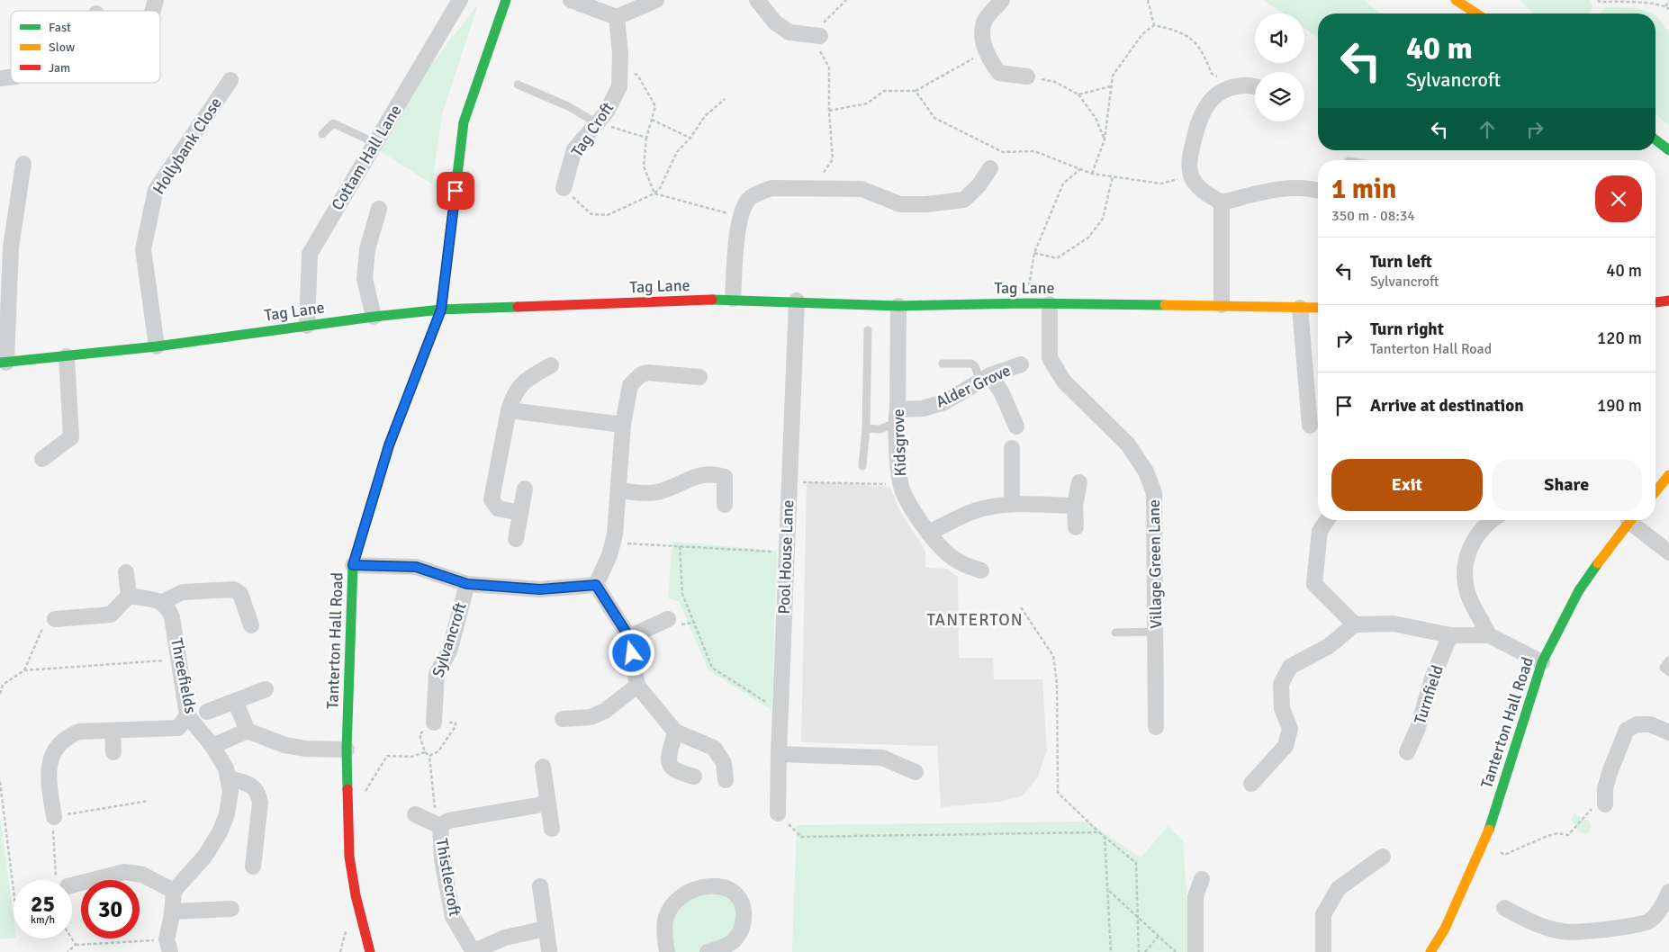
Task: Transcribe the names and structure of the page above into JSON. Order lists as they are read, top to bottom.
{
  "streets": {
    "street": [
      "Tag Croft",
      "Hollybank Close",
      "Cottam Hall Lane",
      "Tag Lane",
      "Alder Grove",
      "Kidsgrove",
      "Pool House Lane",
      "Village Green Lane",
      "Sylvancroft",
      "Tanterton Hall Road",
      "Threefields",
      "Turnfield",
      "Thistlecroft"
    ]
  },
  "crossings": [
    ["Hollybank Close", "Tag Lane"],
    ["Cottam Hall Lane", "Tag Lane"],
    ["Tag Lane", "Kidsgrove"],
    ["Tag Lane", "Pool House Lane"],
    ["Tag Lane", "Village Green Lane"],
    ["Tag Lane", "Tanterton Hall Road"],
    ["Alder Grove", "Kidsgrove"],
    ["Sylvancroft", "Tanterton Hall Road"]
  ],
  "districts": ["TANTERTON"],
  "legend": ["Fast", "Slow", "Jam"],
  "page": {
    "turn": ["40 m", "Sylvancroft"],
    "heading": ["1 min", "350 m · 08:34"],
    "list": [
      {
        "name": "Turn left",
        "note": "Sylvancroft",
        "value": "40 m"
      },
      {
        "name": "Turn right",
        "note": "Tanterton Hall Road",
        "value": "120 m"
      },
      {
        "name": "Arrive at destination",
        "value": "190 m"
      }
    ],
    "buttons": ["Exit", "Share"],
    "speed": "25 km/h",
    "limit": "30"
  }
}
